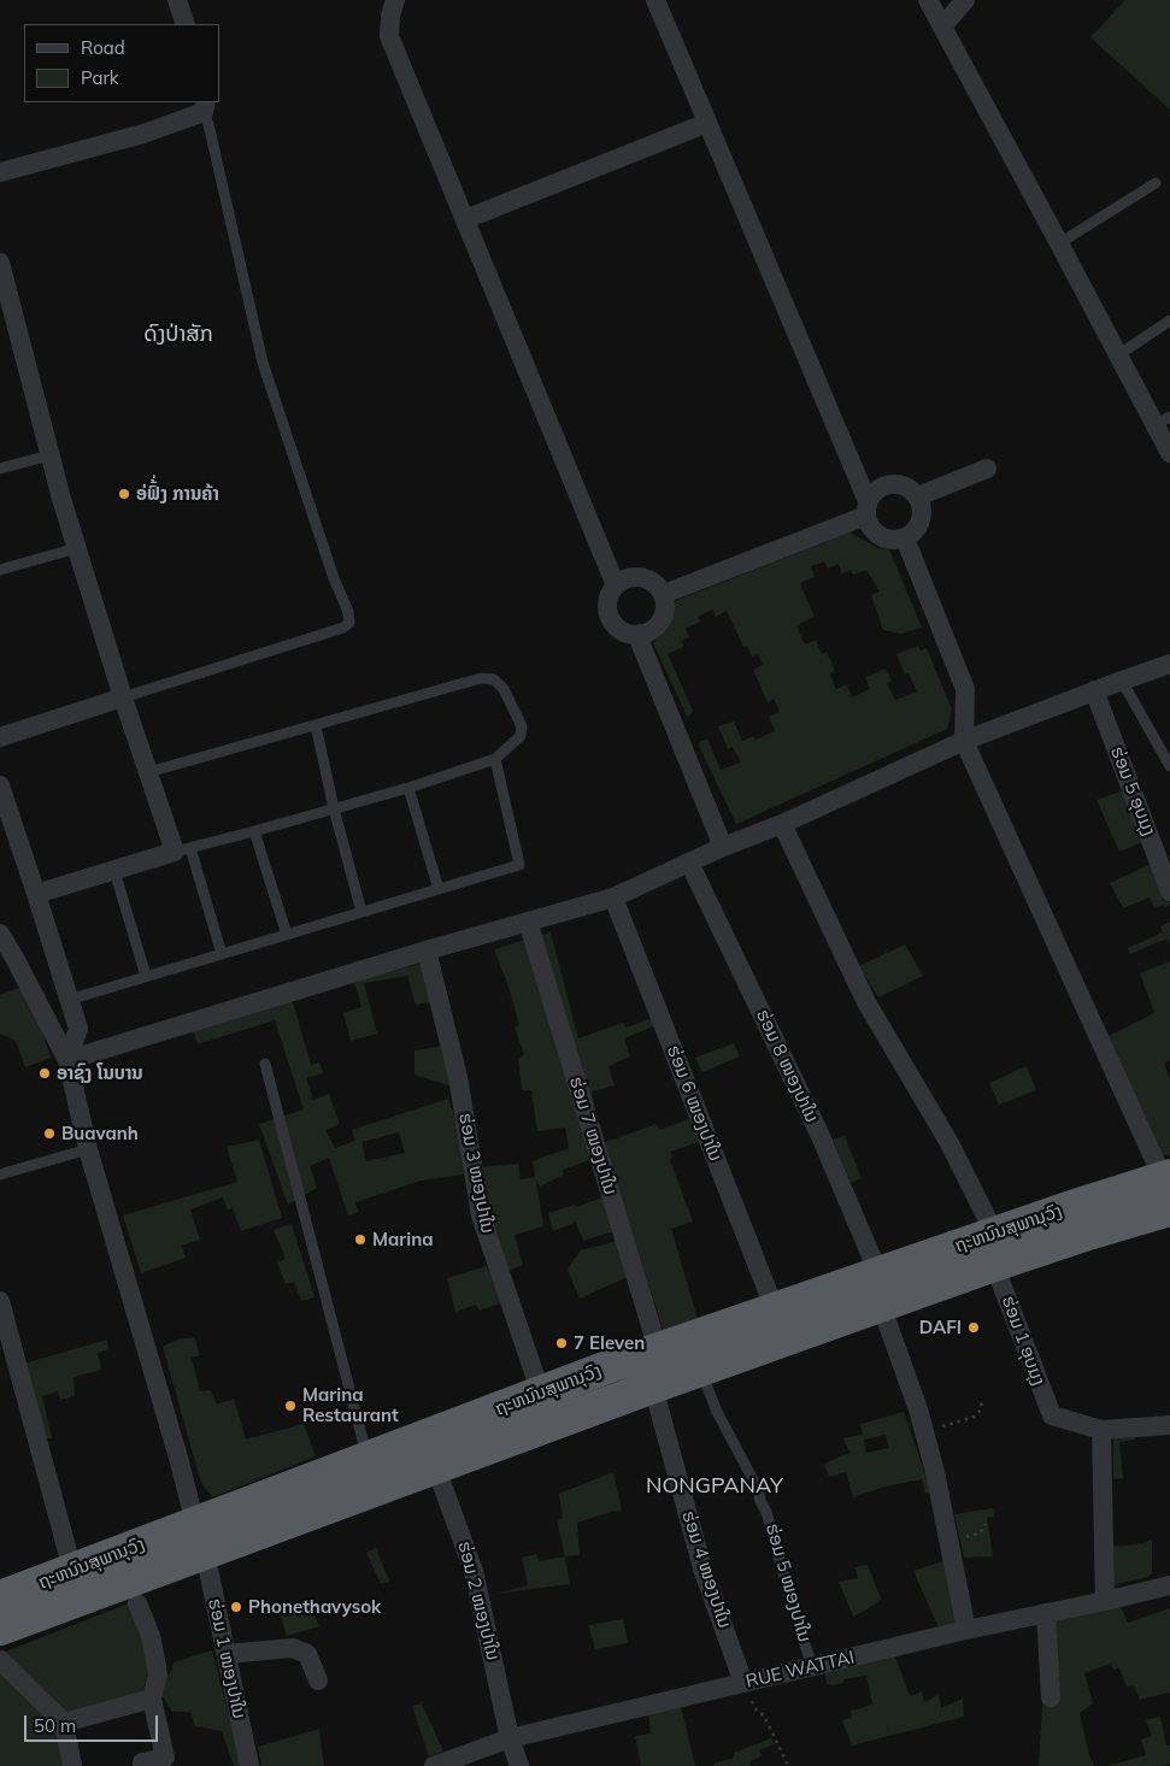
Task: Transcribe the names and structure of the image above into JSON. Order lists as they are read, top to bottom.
{
  "streets": {
    "highway": ["ຖະຫນົນສຸພານຸວົງ"],
    "street": [
      "ຮ່ອມ 5 ອຸບມຸງ",
      "ຮ່ອມ 8 ໜອງປາໃນ",
      "ຮ່ອມ 6 ໜອງປາໃນ",
      "ຮ່ອມ 7 ໜອງປາໃນ",
      "ຮ່ອມ 3 ໜອງປາໃນ",
      "ຮ່ອມ 1 ອຸບມຸງ",
      "ຮ່ອມ 4 ໜອງປາໃນ",
      "ຮ່ອມ 2 ໜອງປາໃນ",
      "ຮ່ອມ 1 ໜອງປາໃນ",
      "RUE WATTAI"
    ],
    "lane": ["ຮ່ອມ 5 ໜອງປາໃນ"]
  },
  "crossings": [
    ["ຮ່ອມ 8 ໜອງປາໃນ", "ຖະຫນົນສຸພານຸວົງ"],
    ["ຮ່ອມ 8 ໜອງປາໃນ", "RUE WATTAI"],
    ["ຮ່ອມ 6 ໜອງປາໃນ", "ຖະຫນົນສຸພານຸວົງ"],
    ["ຮ່ອມ 7 ໜອງປາໃນ", "ຖະຫນົນສຸພານຸວົງ"],
    ["ຮ່ອມ 3 ໜອງປາໃນ", "ຖະຫນົນສຸພານຸວົງ"],
    ["ຖະຫນົນສຸພານຸວົງ", "ຮ່ອມ 1 ອຸບມຸງ"],
    ["ຖະຫນົນສຸພານຸວົງ", "ຮ່ອມ 4 ໜອງປາໃນ"],
    ["ຖະຫນົນສຸພານຸວົງ", "ຮ່ອມ 5 ໜອງປາໃນ"],
    ["ຖະຫນົນສຸພານຸວົງ", "ຮ່ອມ 2 ໜອງປາໃນ"],
    ["ຖະຫນົນສຸພານຸວົງ", "ຮ່ອມ 1 ໜອງປາໃນ"],
    ["ຮ່ອມ 4 ໜອງປາໃນ", "RUE WATTAI"],
    ["ຮ່ອມ 5 ໜອງປາໃນ", "RUE WATTAI"],
    ["ຮ່ອມ 2 ໜອງປາໃນ", "RUE WATTAI"]
  ],
  "districts": ["ດົງປ່າສັກ", "NONGPANAY"],
  "places": [
    "ອ່ຟົ້່ງ ການຄ້າ",
    "ອາຊົງ ໂນບານ",
    "Buavanh",
    "Marina",
    "DAFI",
    "7 Eleven",
    "Marina Restaurant",
    "Phonethavysok"
  ],
  "legend": ["Road", "Park"],
  "scale_bar": "50 m"
}
